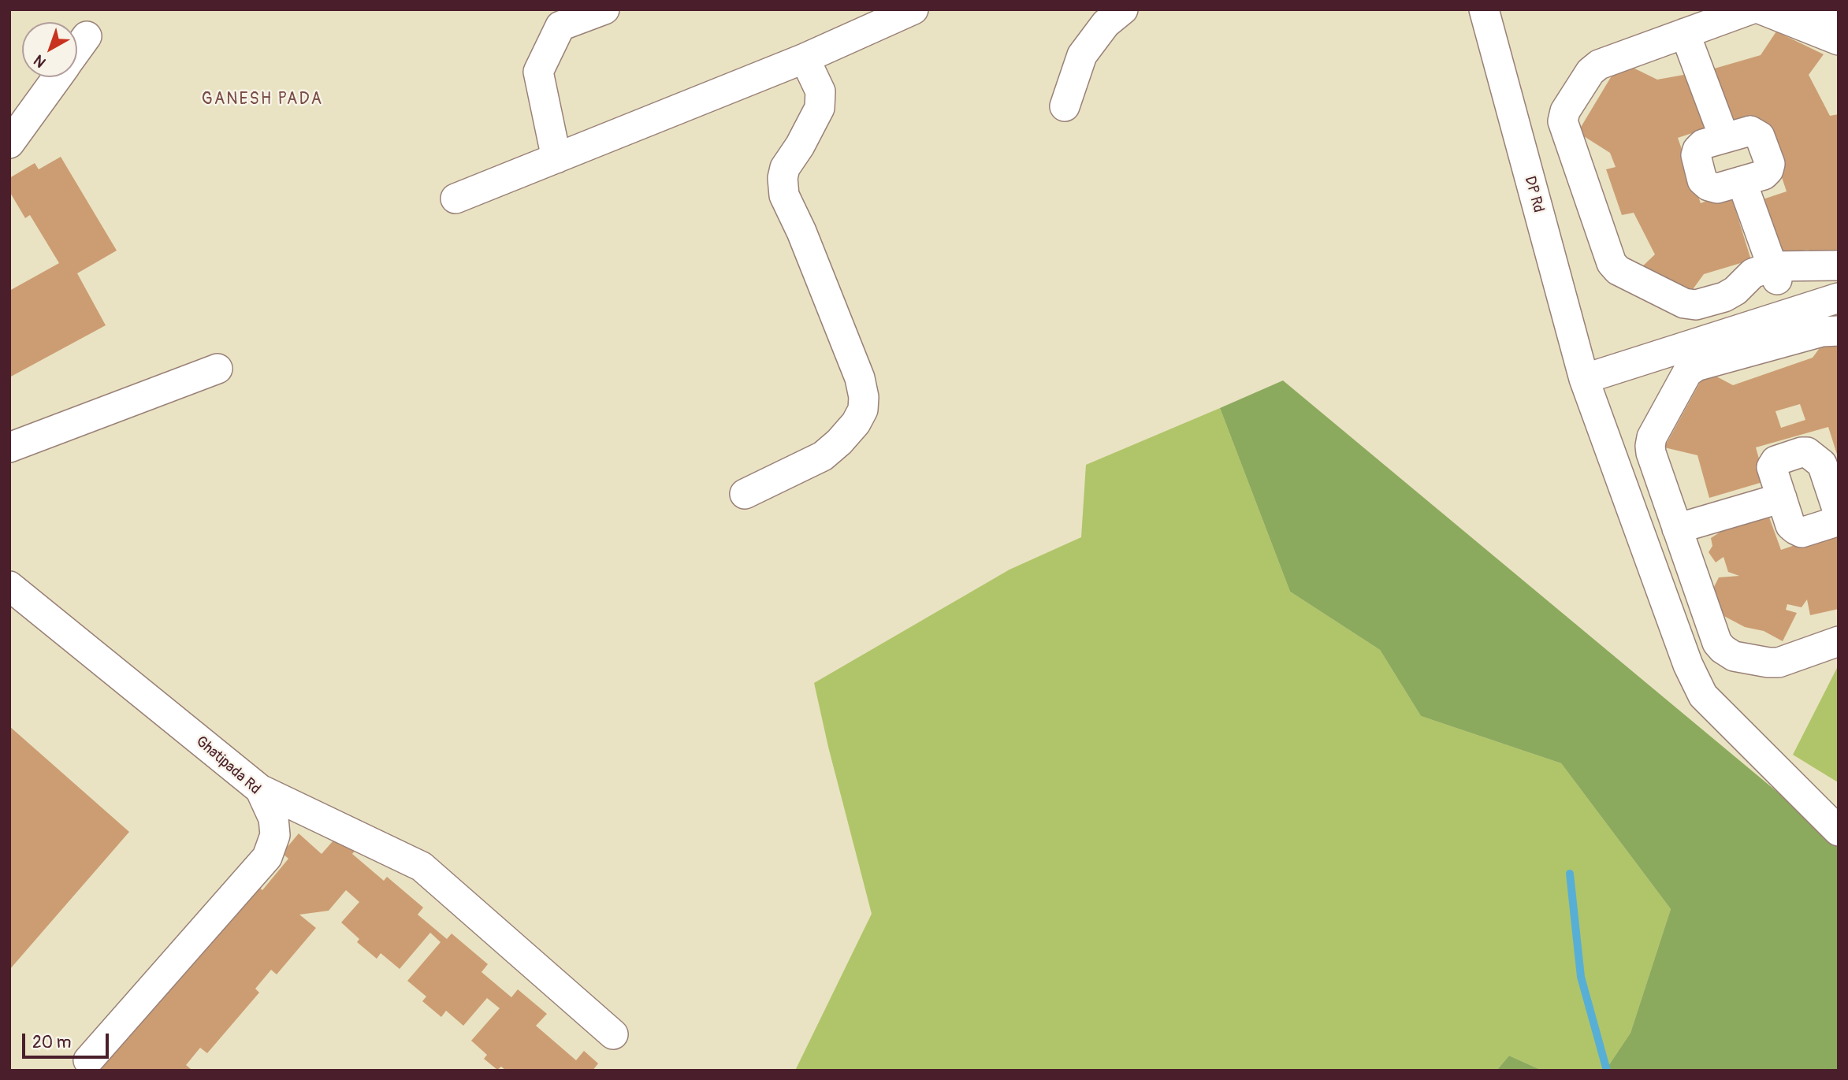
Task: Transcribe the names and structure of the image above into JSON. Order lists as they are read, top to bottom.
{
  "streets": {
    "street": ["DP Rd", "Ghatipada Rd"]
  },
  "districts": ["GANESH PADA"],
  "scale_bar": "20 m",
  "north": "bottom left"
}
